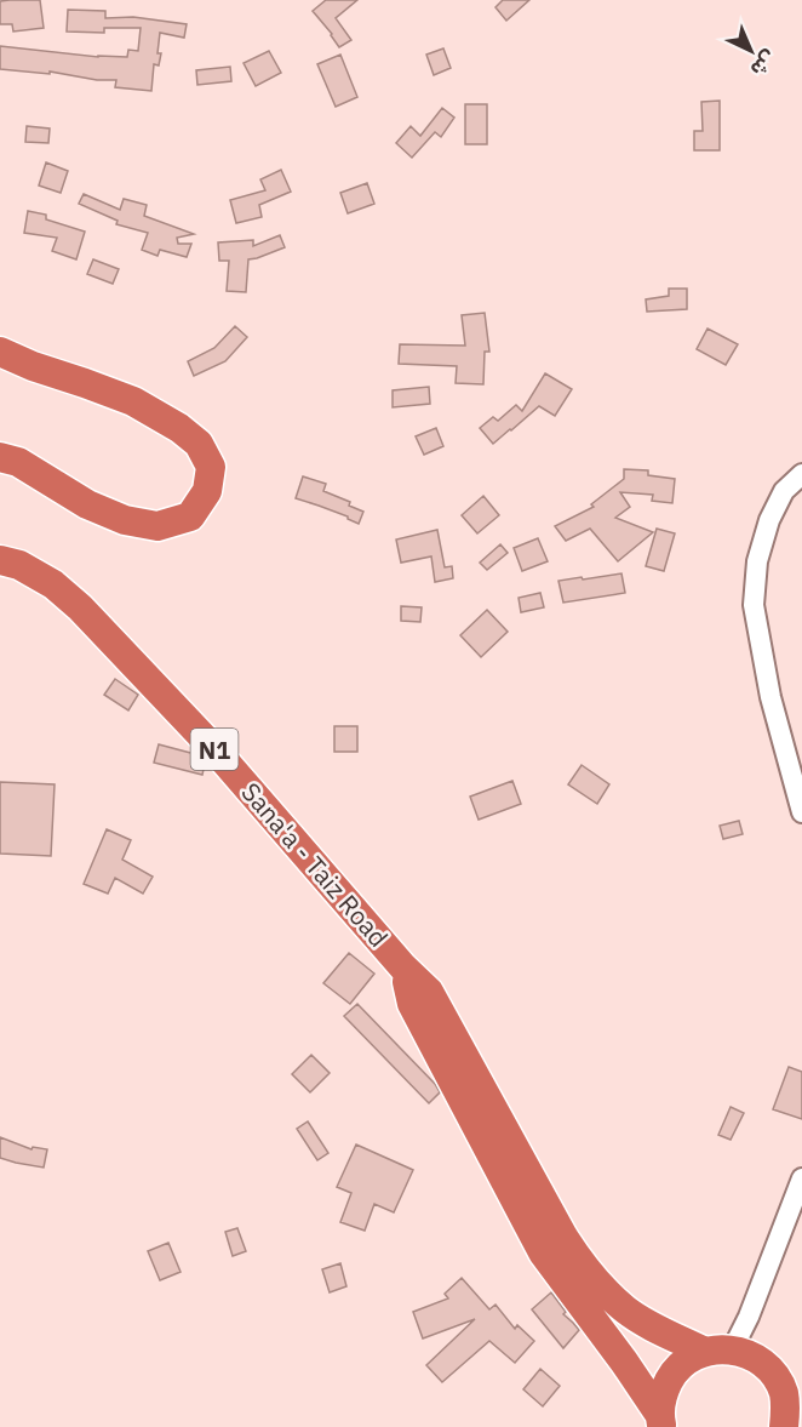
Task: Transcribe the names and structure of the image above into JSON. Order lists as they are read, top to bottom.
{
  "streets": {
    "highway": ["N1", "Sana'a - Taiz Road"]
  },
  "north": "bottom right"
}
